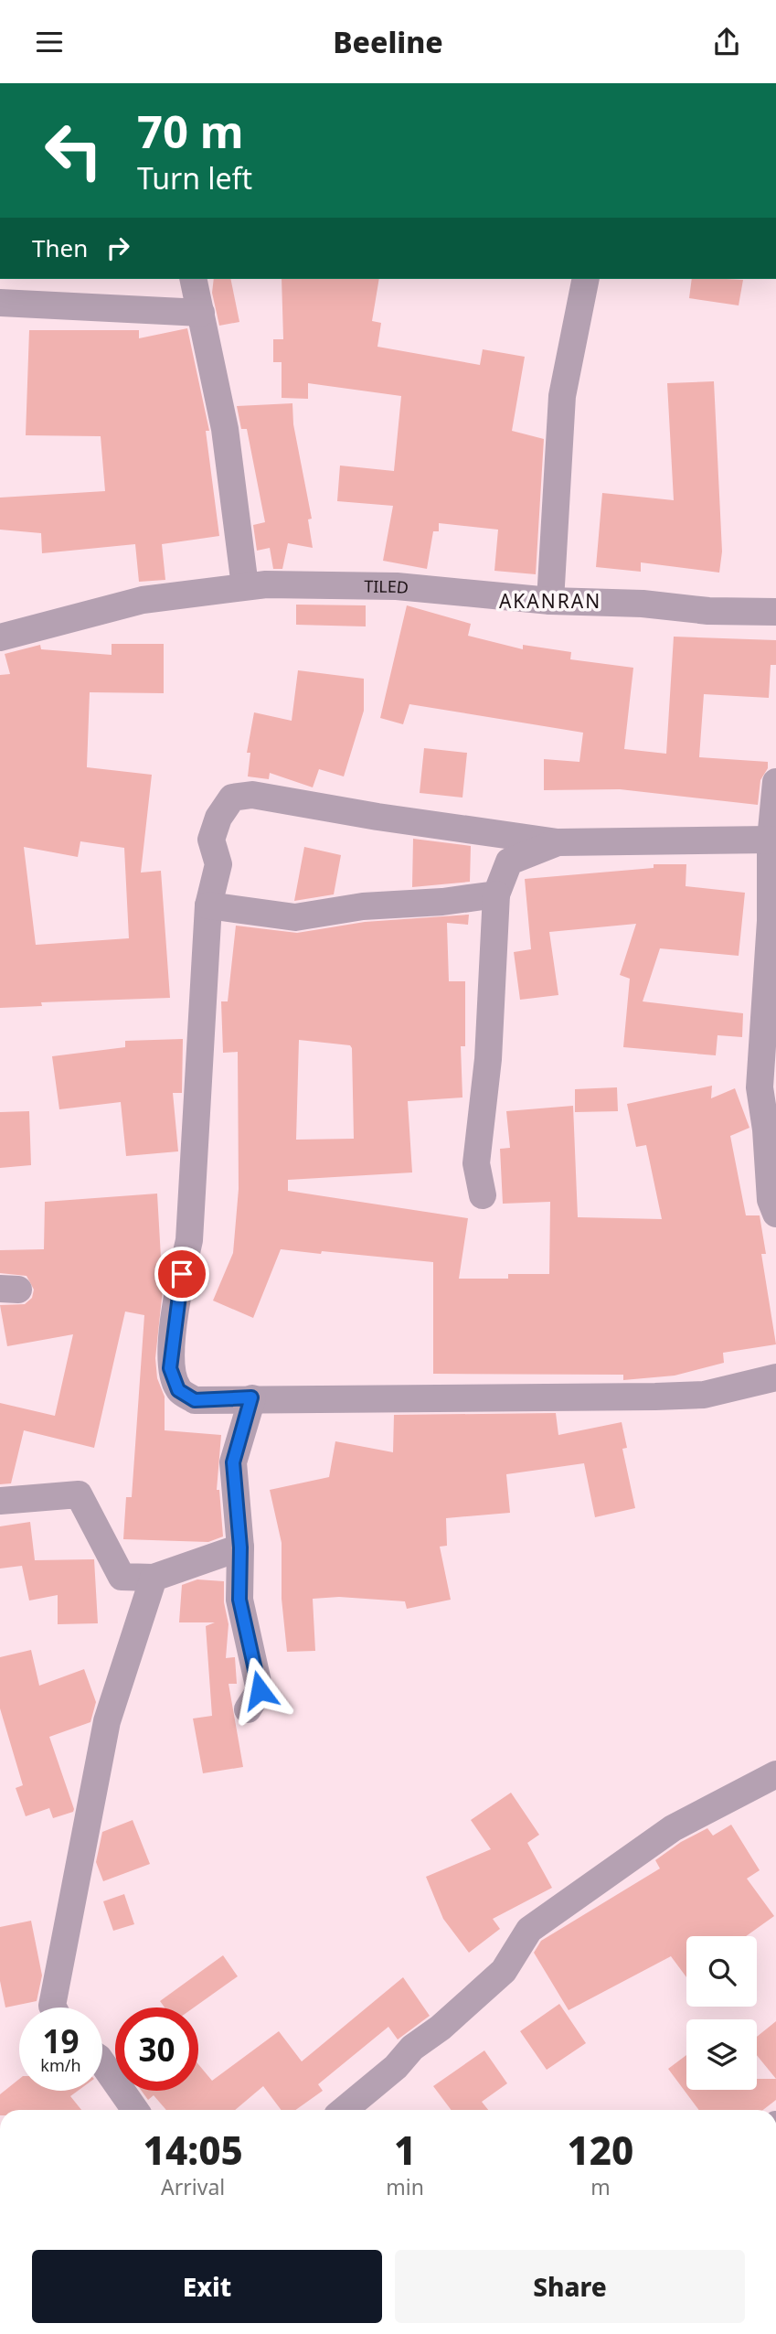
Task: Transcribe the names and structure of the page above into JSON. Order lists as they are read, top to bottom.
{
  "streets": {
    "street": ["TILED"]
  },
  "districts": ["AKANRAN"],
  "page": {
    "header": "Beeline",
    "turn": ["70 m", "Turn left"],
    "then": "Then",
    "speed": "19 km/h",
    "limit": "30",
    "eta": [
      "14:05",
      "Arrival",
      "1",
      "min",
      "120",
      "m"
    ],
    "buttons": ["Exit", "Share"]
  }
}
